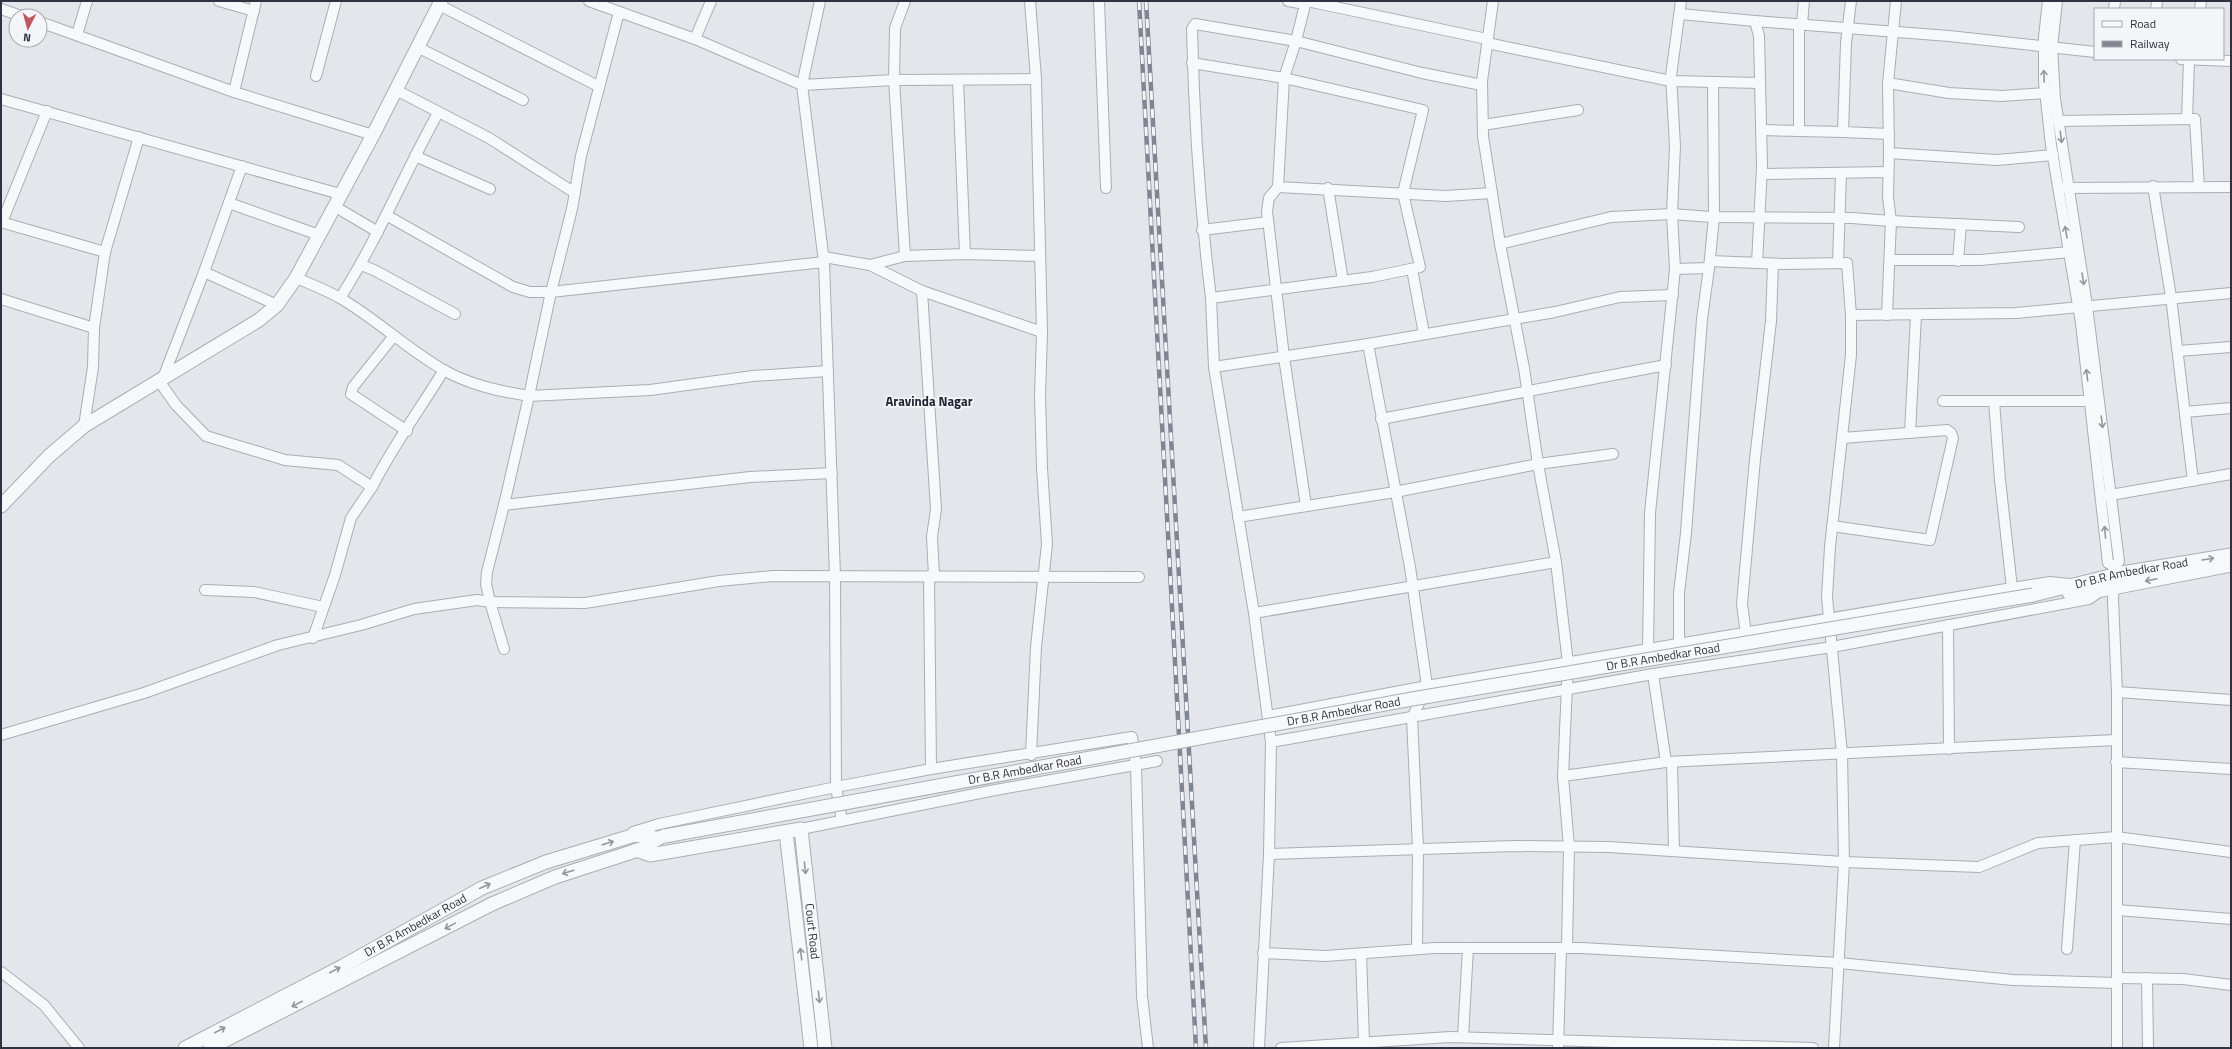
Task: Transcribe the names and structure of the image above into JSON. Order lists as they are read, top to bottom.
{
  "streets": {
    "street": ["Dr B.R Ambedkar Road", "Court Road"]
  },
  "districts": ["Aravinda Nagar"],
  "legend": ["Road", "Railway"],
  "north": "bottom"
}
